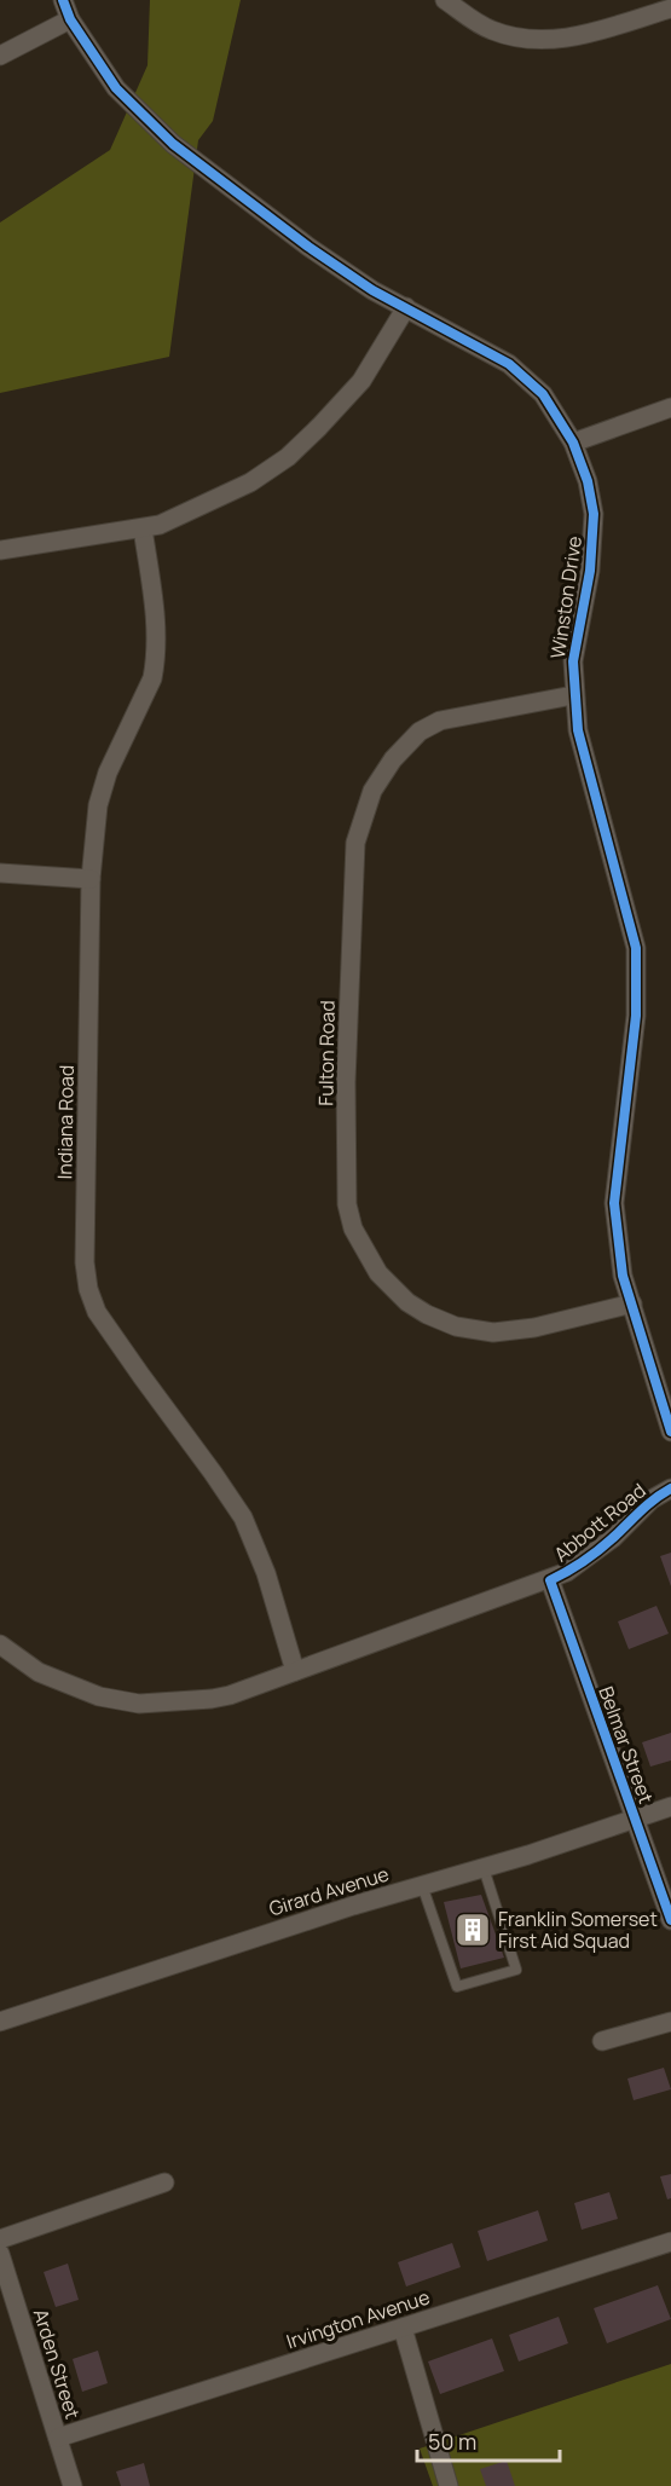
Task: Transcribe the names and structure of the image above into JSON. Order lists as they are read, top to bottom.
{
  "streets": {
    "street": [
      "Winston Drive",
      "Fulton Road",
      "Indiana Road",
      "Abbott Road",
      "Belmar Street",
      "Girard Avenue",
      "Irvington Avenue",
      "Arden Street"
    ]
  },
  "crossings": [
    ["Winston Drive", "Fulton Road"],
    ["Indiana Road", "Abbott Road"],
    ["Abbott Road", "Belmar Street"],
    ["Belmar Street", "Girard Avenue"],
    ["Irvington Avenue", "Arden Street"]
  ],
  "places": {
    "building": ["Franklin Somerset First Aid Squad"]
  },
  "scale_bar": "50 m"
}
